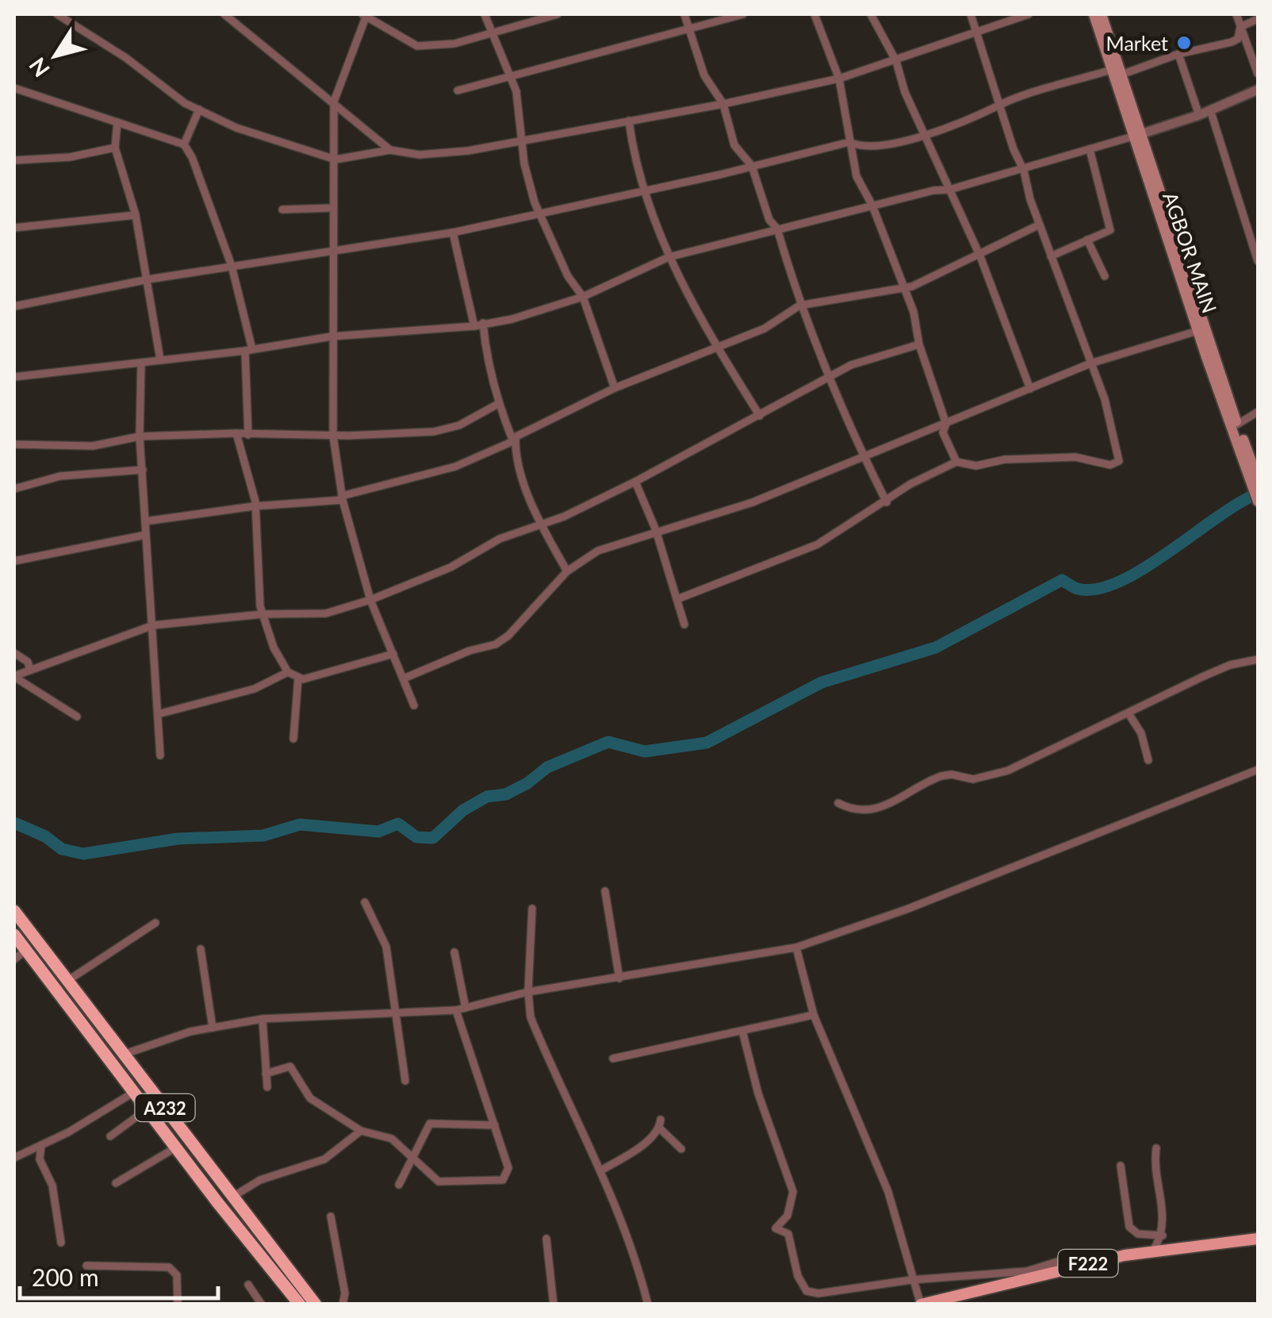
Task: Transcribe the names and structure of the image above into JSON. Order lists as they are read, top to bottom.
{
  "streets": {
    "highway": ["A232"],
    "main road": ["AGBOR MAIN", "F222"]
  },
  "places": ["Market"],
  "scale_bar": "200 m",
  "north": "bottom left"
}
